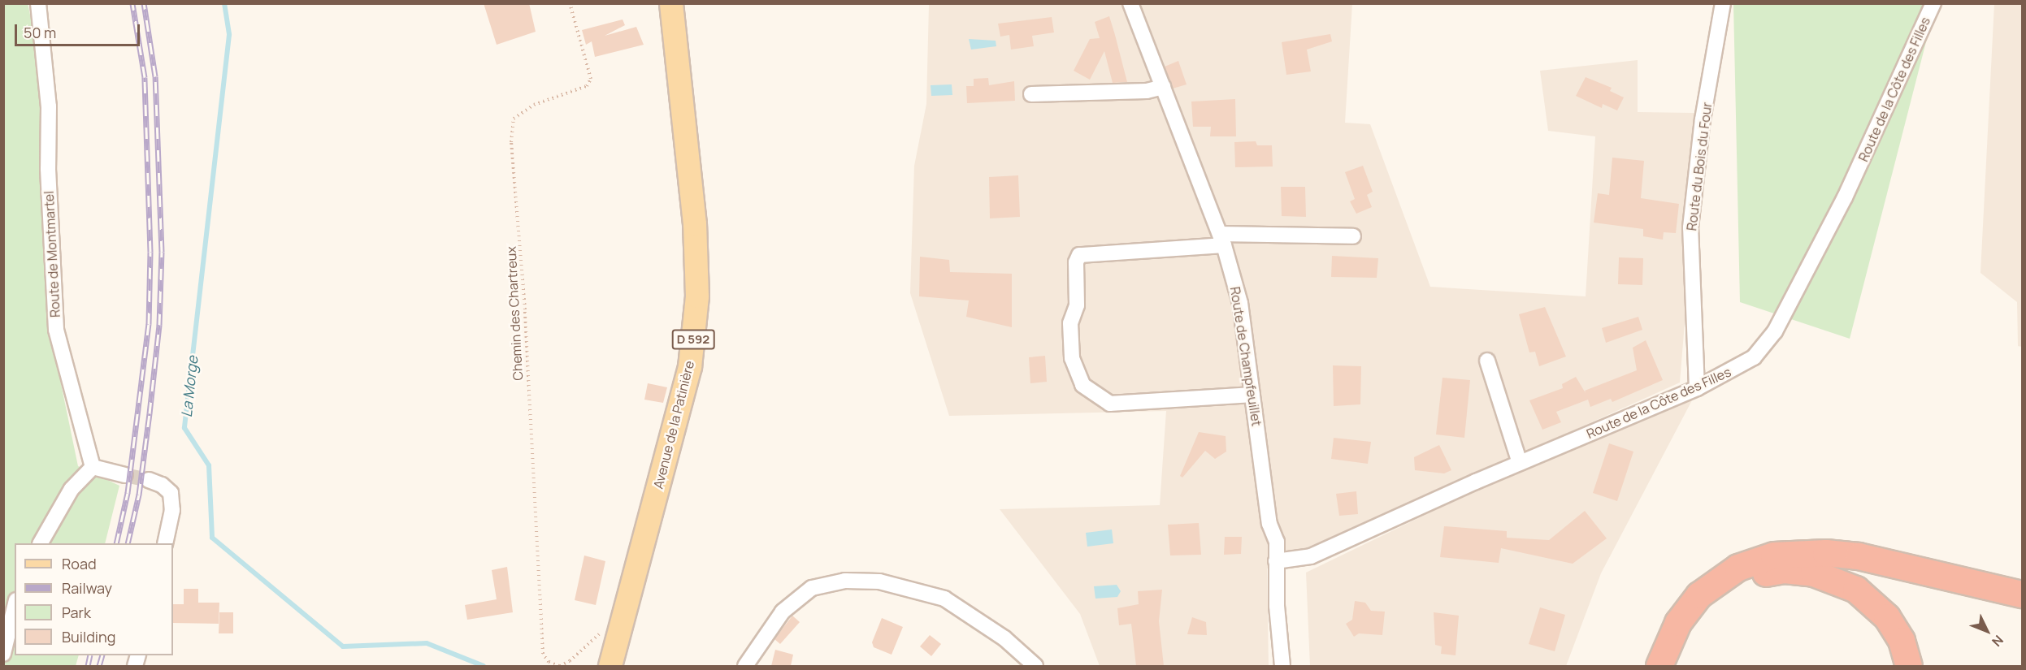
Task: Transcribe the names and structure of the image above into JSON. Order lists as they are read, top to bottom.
{
  "streets": {
    "main road": ["D 592", "Avenue de la Patinière"],
    "street": [
      "Route de la Côte des Filles",
      "Route du Bois du Four",
      "Route de Montmartel",
      "Route de Champfeuillet"
    ],
    "path": ["Chemin des Chartreux"]
  },
  "crossings": [
    ["Route de la Côte des Filles", "Route du Bois du Four"],
    ["Route de la Côte des Filles", "Route de Champfeuillet"],
    ["Chemin des Chartreux", "Avenue de la Patinière"]
  ],
  "water": ["La Morge"],
  "legend": [
    "Road",
    "Railway",
    "Park",
    "Building"
  ],
  "scale_bar": "50 m",
  "north": "bottom right"
}
